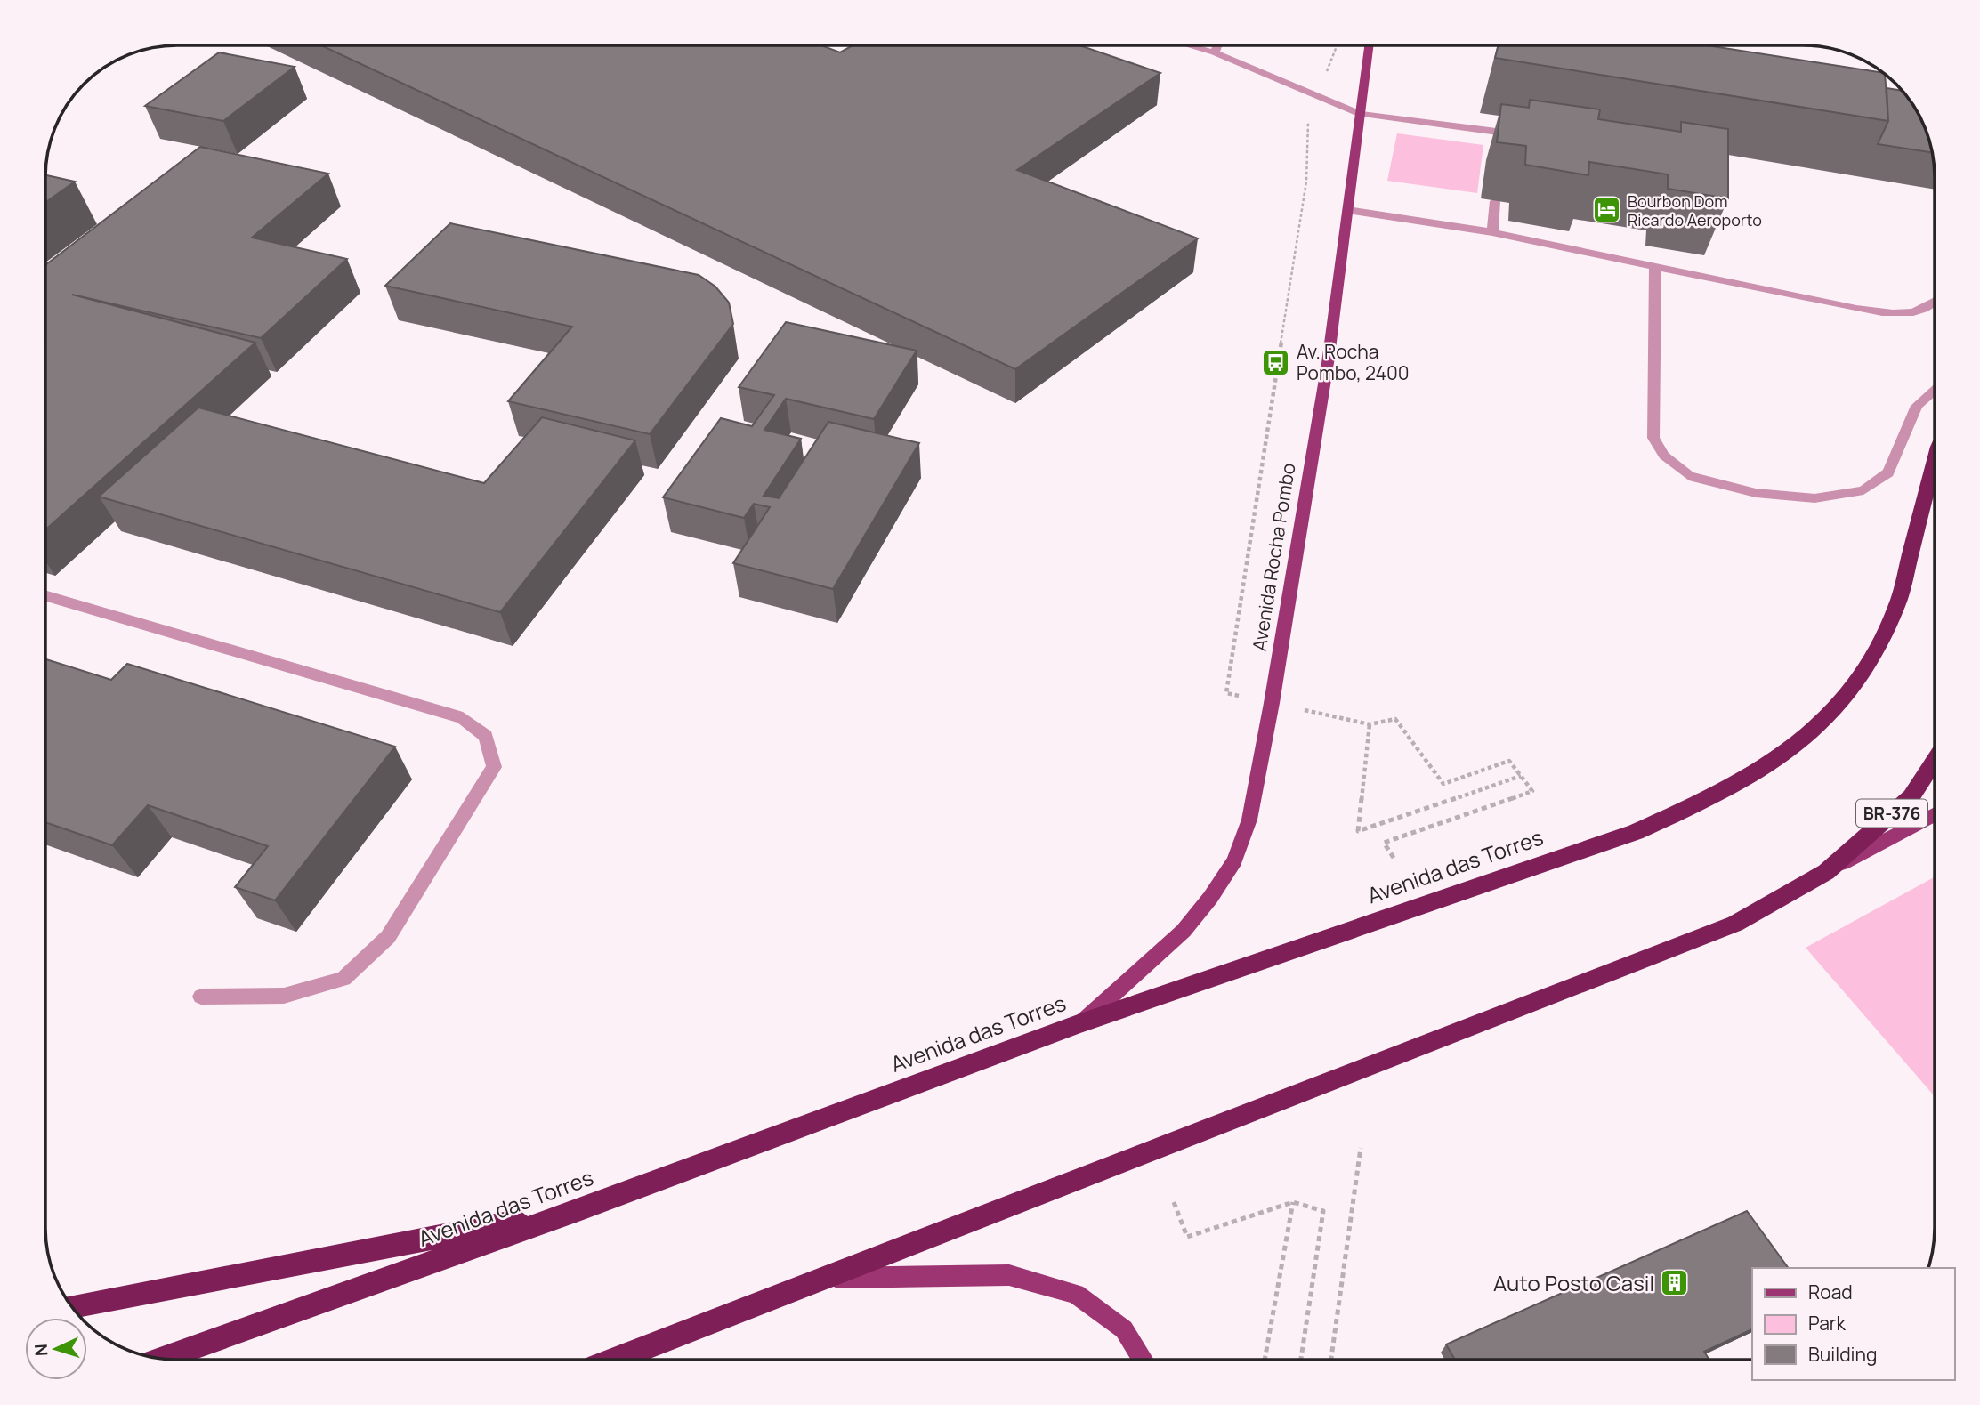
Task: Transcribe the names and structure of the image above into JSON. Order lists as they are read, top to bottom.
{
  "streets": {
    "highway": ["BR-376", "Avenida das Torres"],
    "main road": ["Avenida Rocha Pombo"]
  },
  "crossings": [
    ["Avenida Rocha Pombo", "Avenida das Torres"]
  ],
  "places": {
    "hotel": ["Bourbon Dom Ricardo Aeroporto"],
    "bus stop": ["Av. Rocha Pombo, 2400"],
    "building": ["Auto Posto Casil"]
  },
  "legend": ["Road", "Park", "Building"],
  "north": "left"
}
